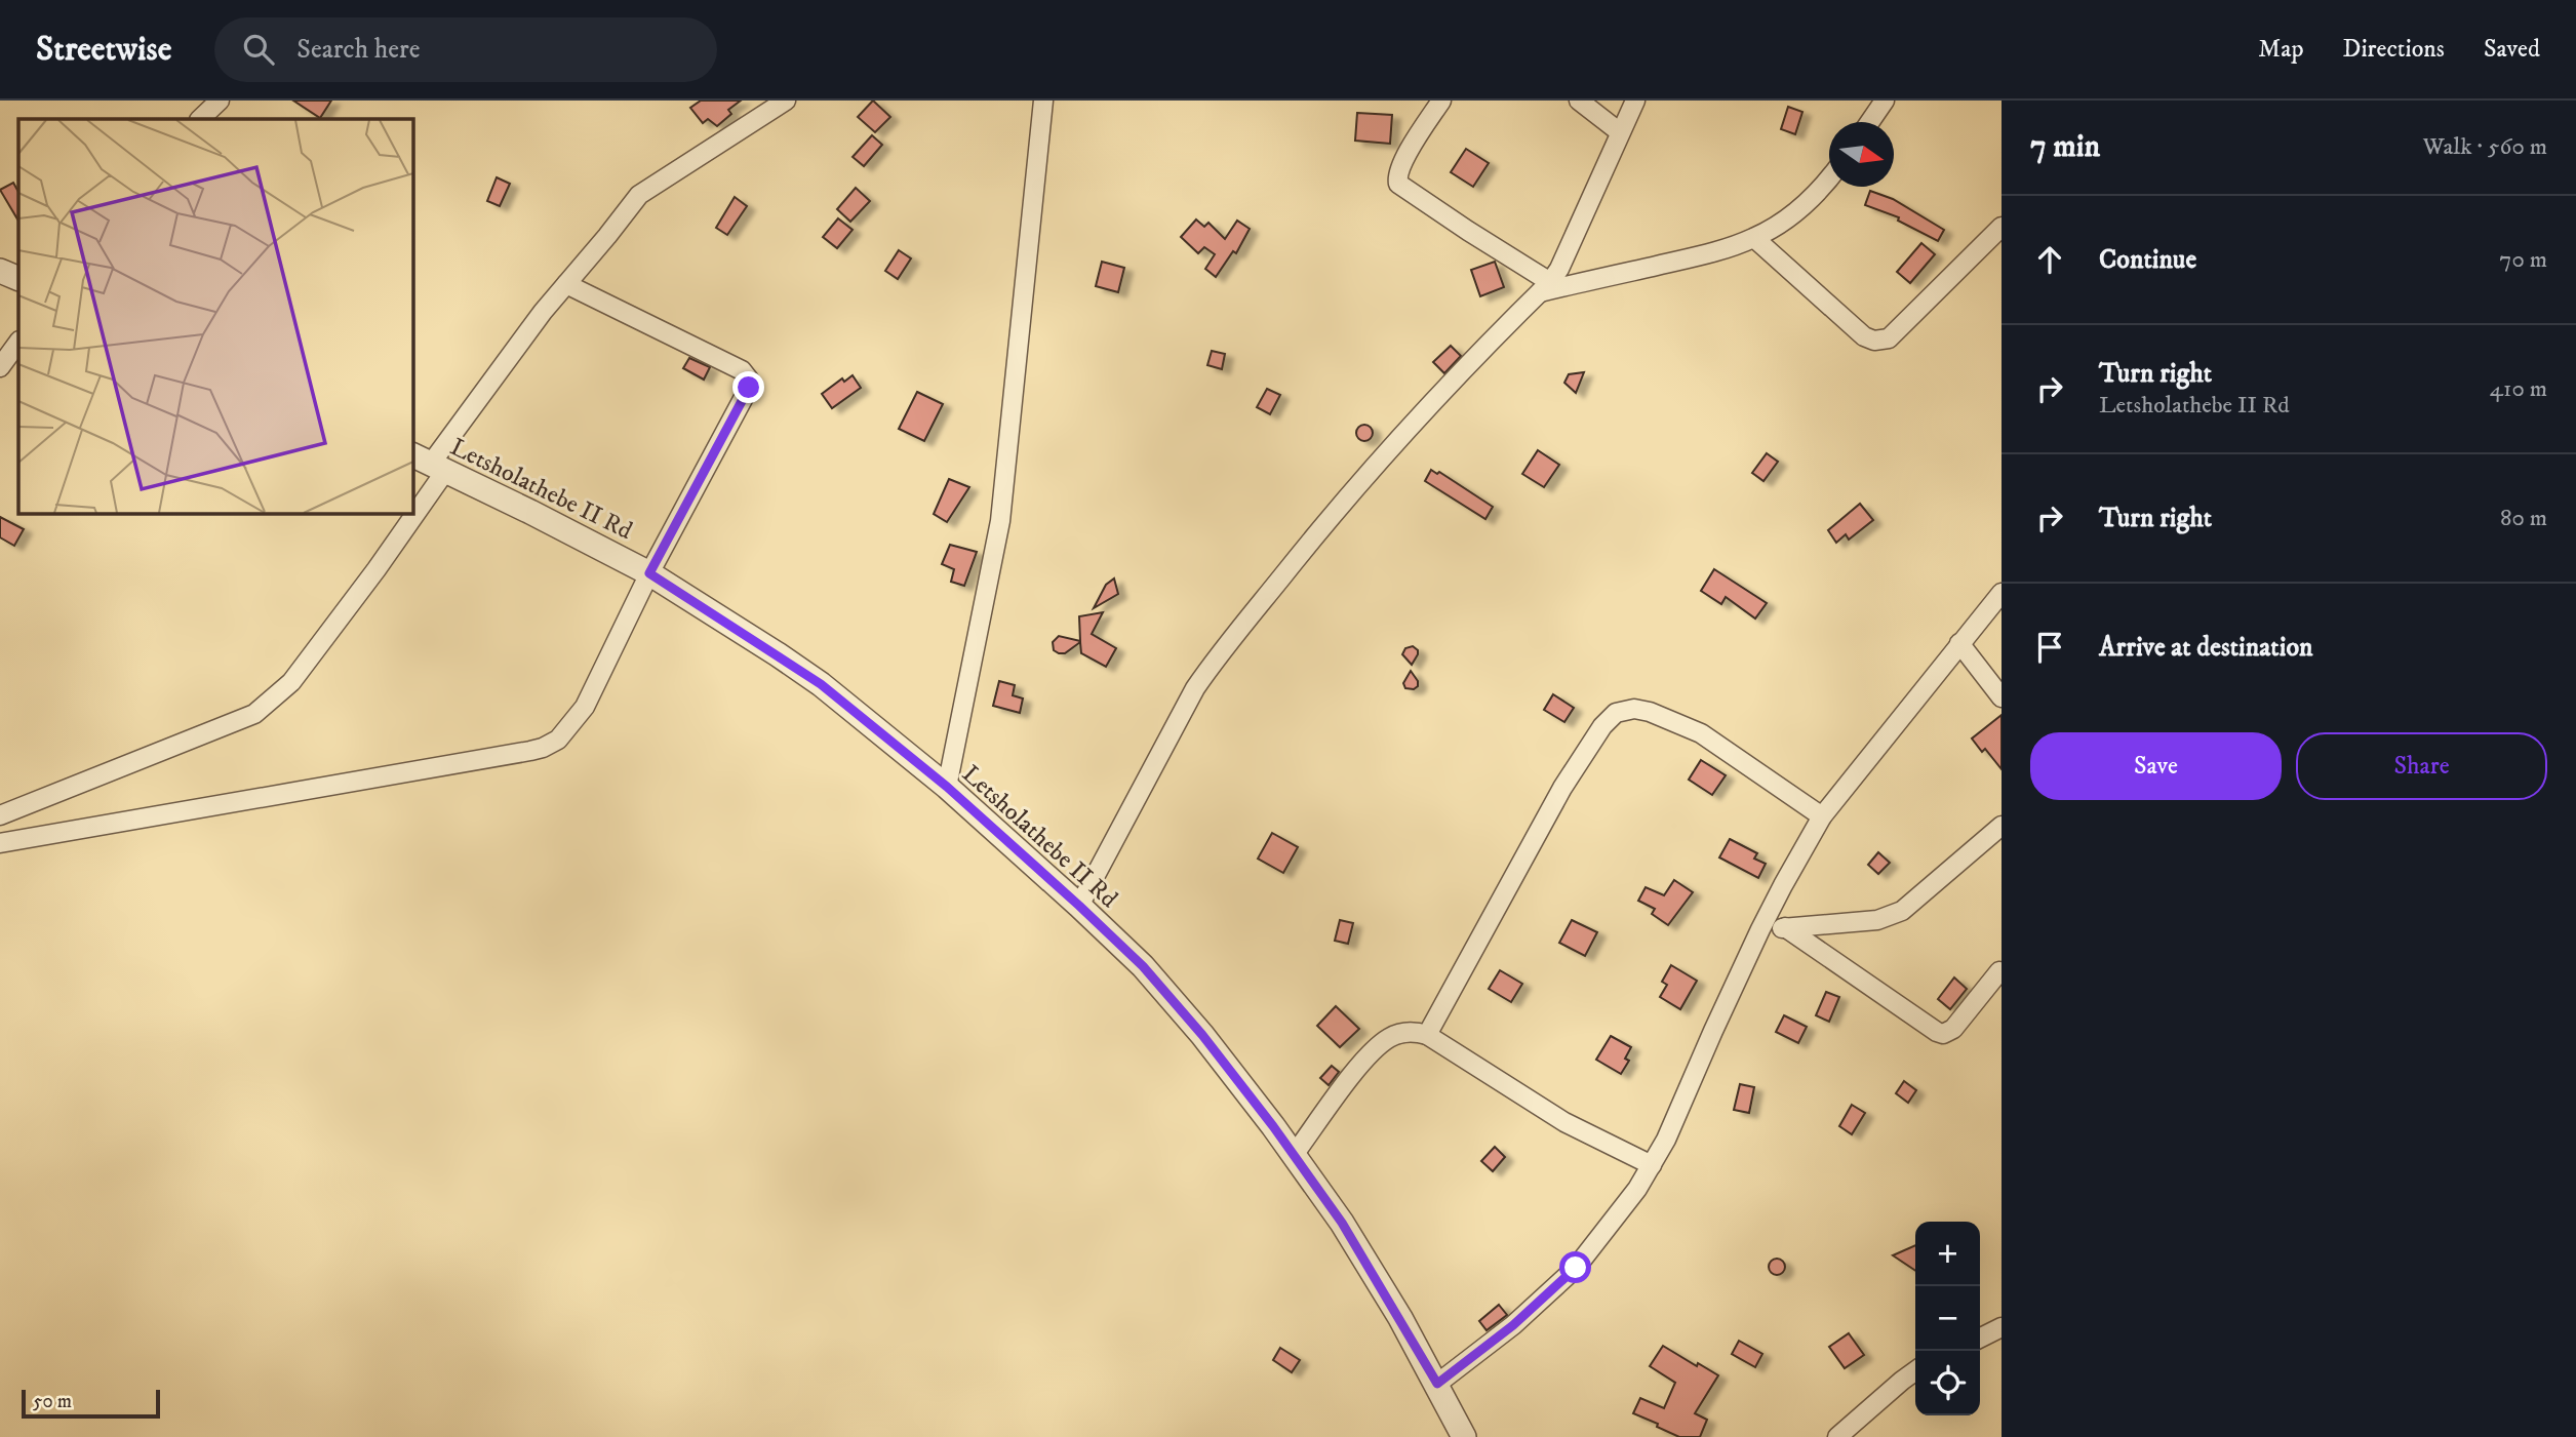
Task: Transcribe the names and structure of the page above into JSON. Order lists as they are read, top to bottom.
{
  "streets": {
    "street": ["Letsholathebe II Rd"]
  },
  "scale_bar": "50 m",
  "north": "right",
  "page": {
    "header": "Streetwise",
    "search": "Search here",
    "nav": ["Map", "Directions", "Saved"],
    "heading": ["7 min", "Walk · 560 m"],
    "list": [
      ["Continue", "70 m"],
      ["Turn right", "Letsholathebe II Rd", "410 m"],
      ["Turn right", "80 m"],
      "Arrive at destination"
    ],
    "buttons": ["Save", "Share"],
    "map_buttons": ["+", "−"],
    "scale": "50 m"
  }
}
